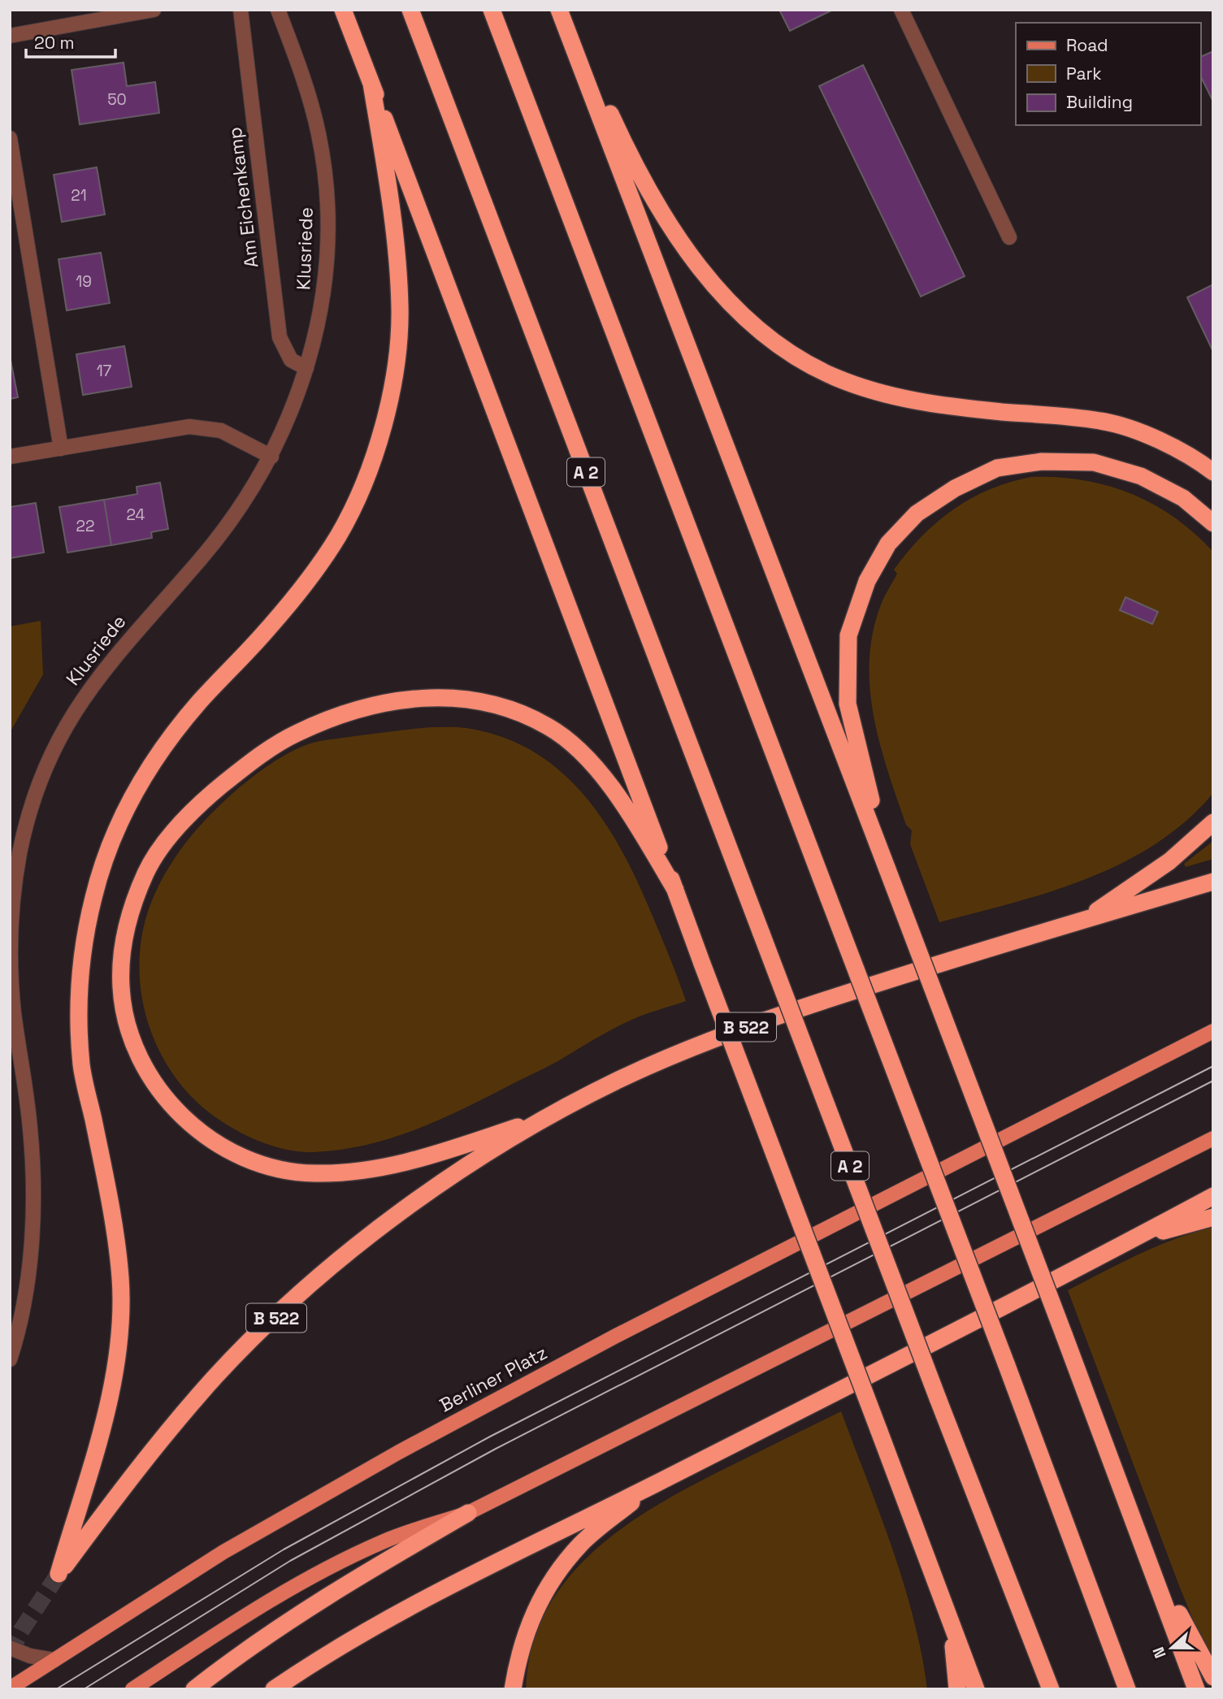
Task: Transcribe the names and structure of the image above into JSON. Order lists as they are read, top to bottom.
{
  "streets": {
    "highway": ["A 2", "B 522"],
    "main road": ["Berliner Platz"],
    "street": ["Am Eichenkamp", "Klusriede"]
  },
  "crossings": [
    ["Am Eichenkamp", "Klusriede"]
  ],
  "house_numbers": [
    "50",
    "21",
    "19",
    "17",
    "24",
    "22"
  ],
  "legend": ["Road", "Park", "Building"],
  "scale_bar": "20 m",
  "north": "left"
}
